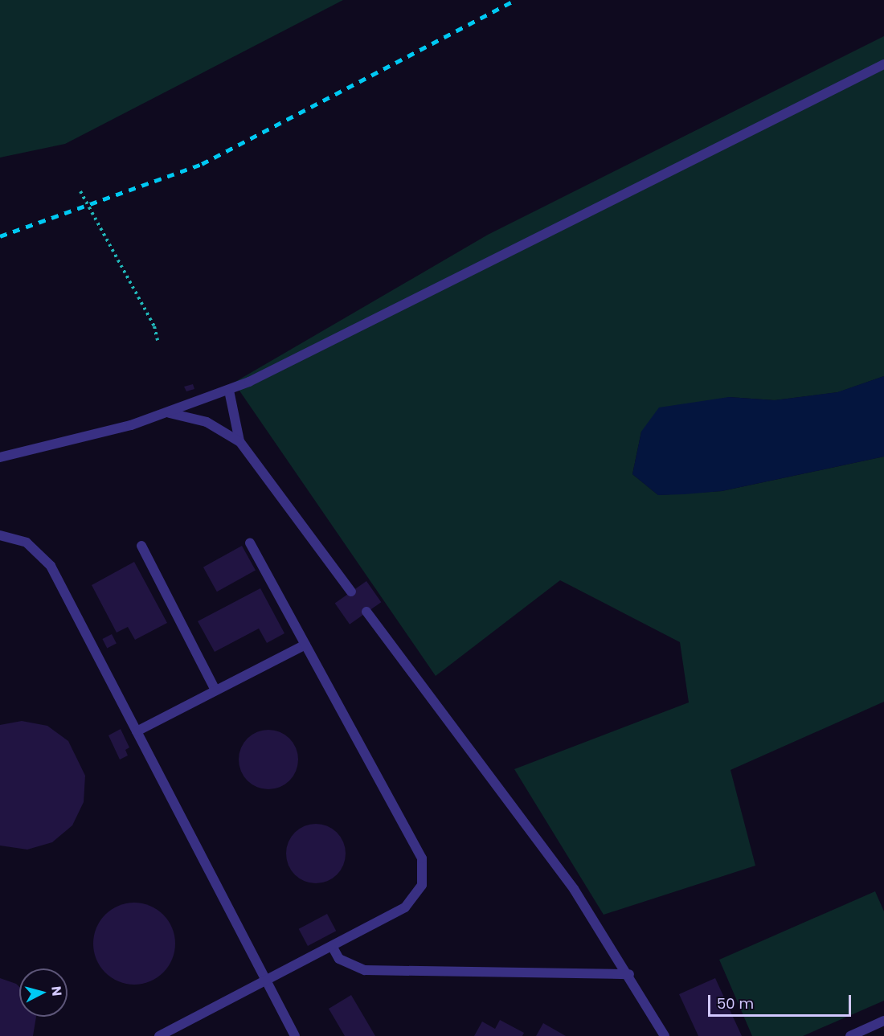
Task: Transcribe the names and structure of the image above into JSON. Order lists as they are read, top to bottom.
{
  "scale_bar": "50 m",
  "north": "right"
}
